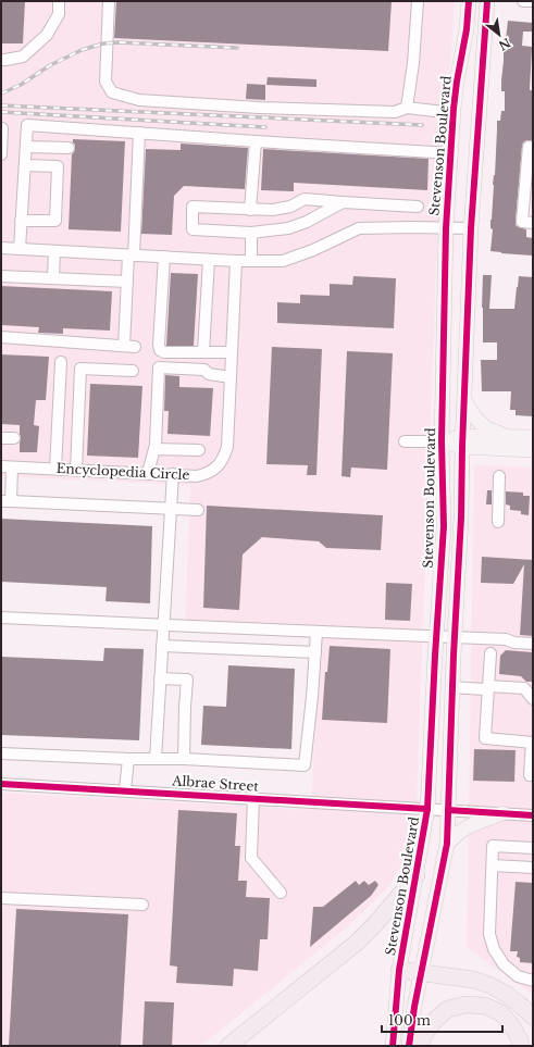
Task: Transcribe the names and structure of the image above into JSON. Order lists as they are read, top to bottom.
{
  "streets": {
    "main road": ["Stevenson Boulevard"],
    "street": ["Encyclopedia Circle", "Albrae Street"]
  },
  "crossings": [
    ["Stevenson Boulevard", "Albrae Street"]
  ],
  "scale_bar": "100 m",
  "north": "bottom right"
}
